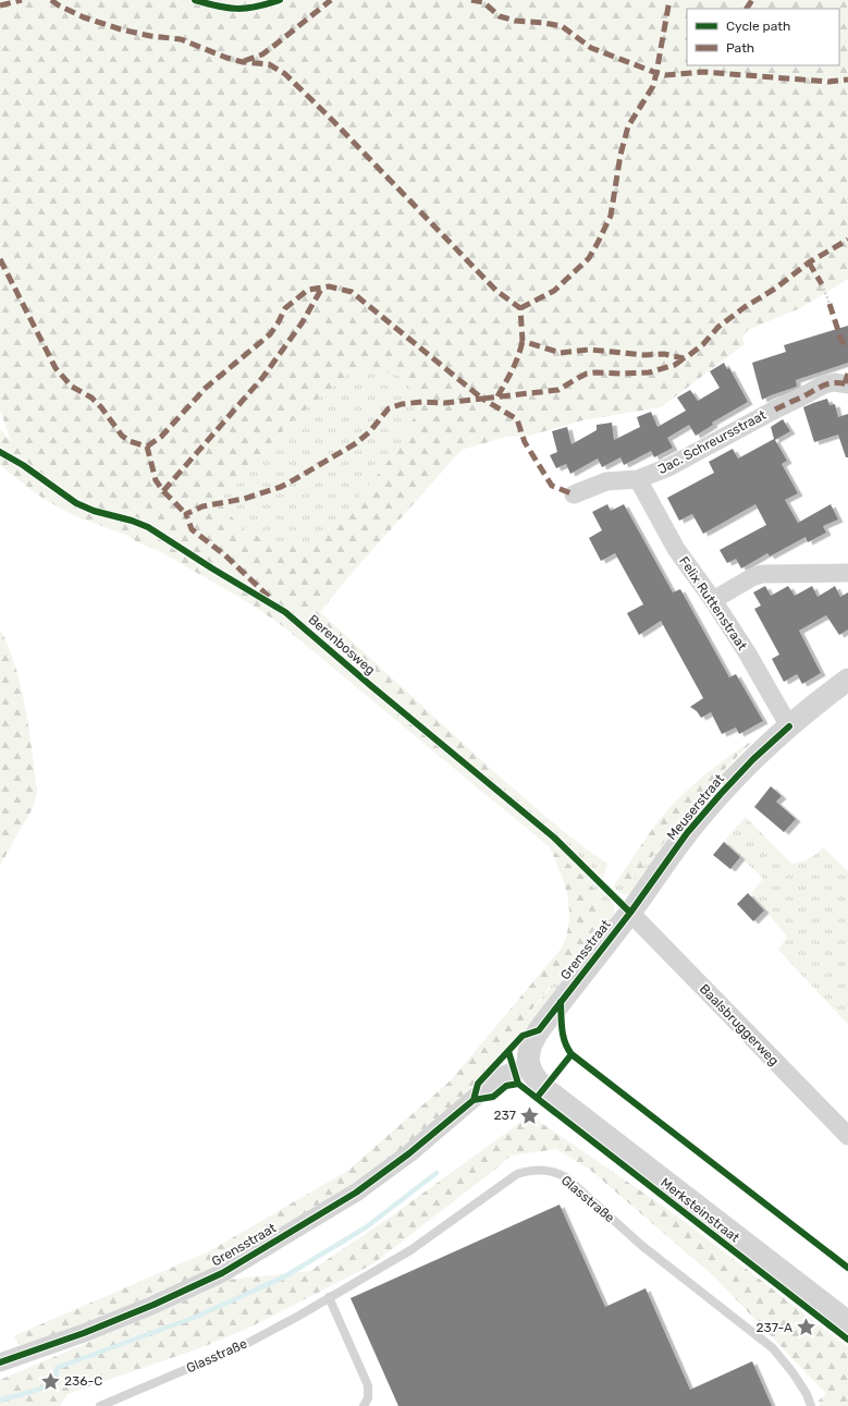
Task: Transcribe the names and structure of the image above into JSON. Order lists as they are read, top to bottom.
{
  "streets": {
    "street": [
      "Jac. Schreursstraat",
      "Felix Ruttenstraat",
      "Meuserstraat",
      "Grensstraat",
      "Baalsbruggerweg",
      "Merksteinstraat"
    ],
    "lane": ["Glasstraße"],
    "cycle path": ["Berenbosweg"]
  },
  "crossings": [
    ["Jac. Schreursstraat", "Felix Ruttenstraat"],
    ["Felix Ruttenstraat", "Meuserstraat"],
    ["Meuserstraat", "Grensstraat"],
    ["Meuserstraat", "Baalsbruggerweg"],
    ["Grensstraat", "Baalsbruggerweg"],
    ["Grensstraat", "Merksteinstraat"]
  ],
  "places": {
    "place": ["237", "237-A", "236-C"]
  },
  "legend": ["Cycle path", "Path"]
}
